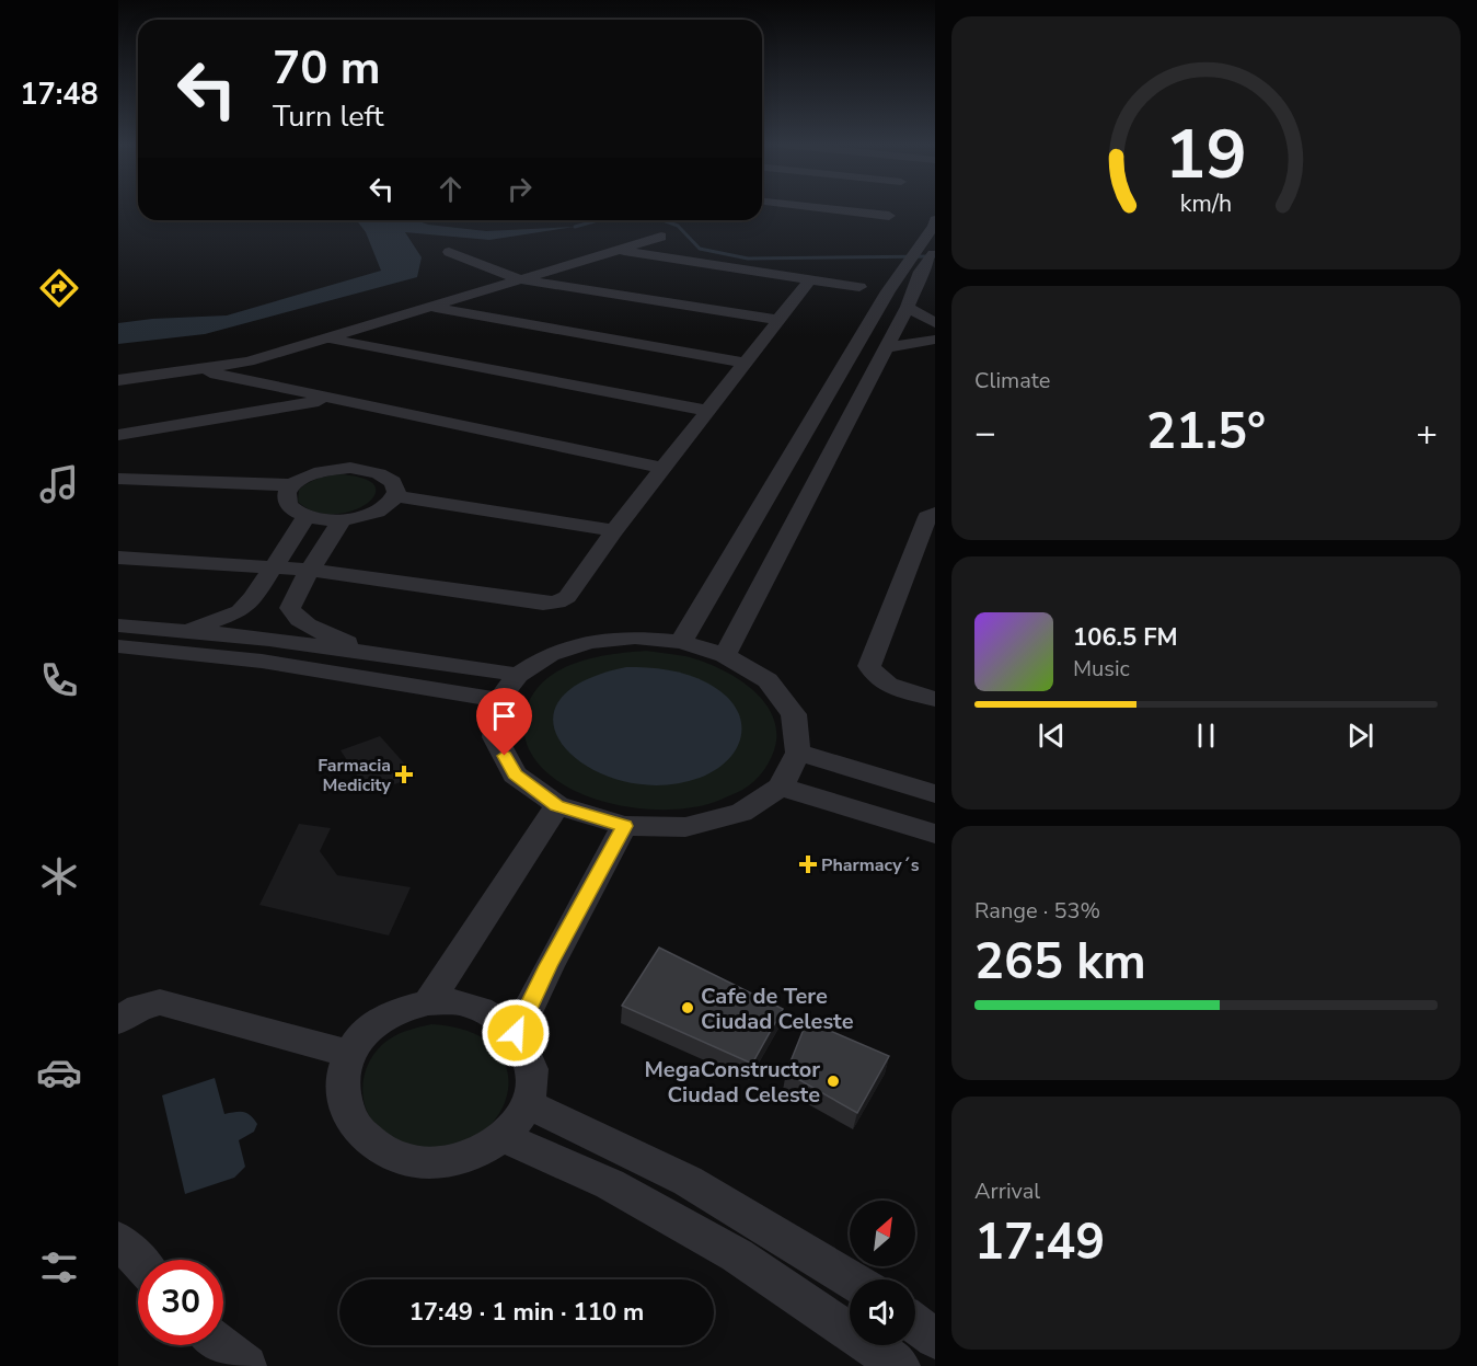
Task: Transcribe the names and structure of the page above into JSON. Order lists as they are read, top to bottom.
{
  "places": {
    "health": ["Farmacia Medicity", "Pharmacy´s"],
    "other": ["Cafe de Tere Ciudad Celeste", "MegaConstructor Ciudad Celeste"]
  },
  "north": "top right",
  "page": {
    "tabs": "17:48",
    "turn": ["70 m", "Turn left"],
    "tile": [
      "Climate",
      ["Range · 53%", "265 km"],
      ["Arrival", "17:49"]
    ],
    "heat": ["−", "21.5°", "+"],
    "song": ["106.5 FM", "Music"],
    "limit": "30",
    "trip": "17:49 · 1 min · 110 m",
    "gauge": ["19", "km/h"]
  }
}
